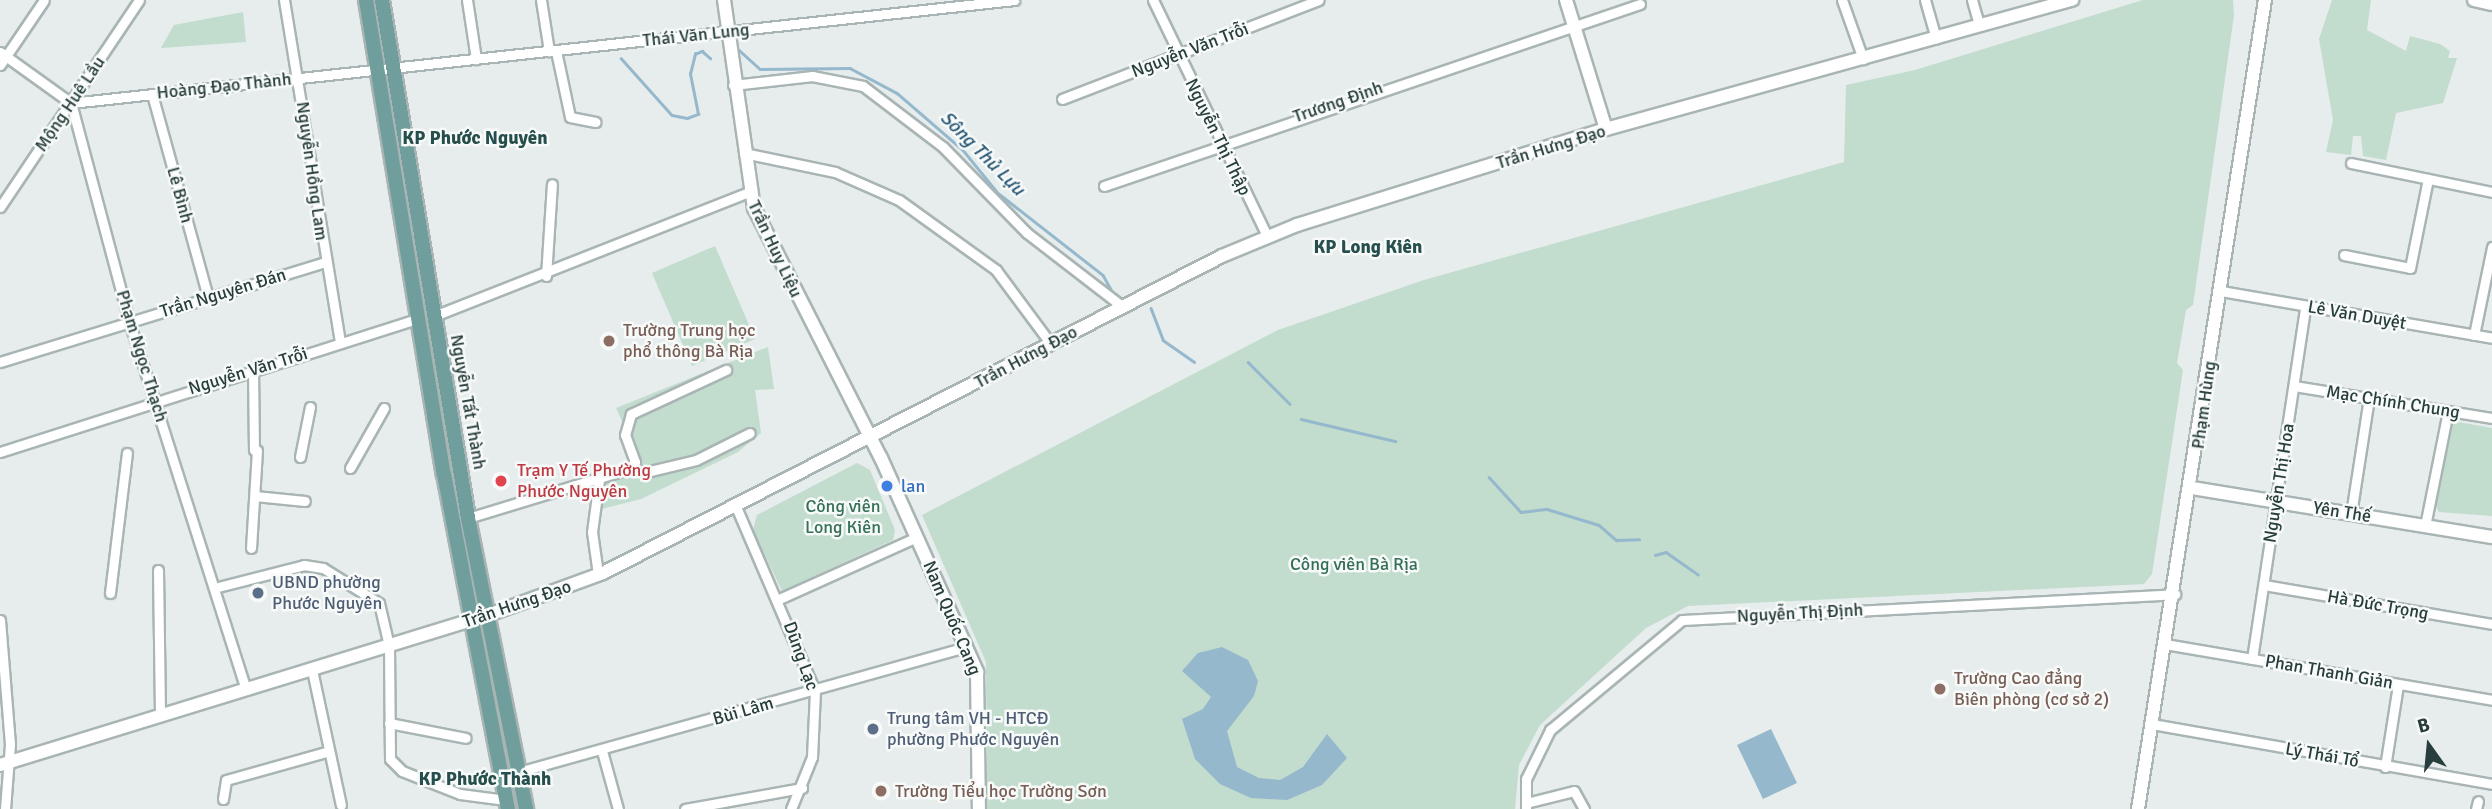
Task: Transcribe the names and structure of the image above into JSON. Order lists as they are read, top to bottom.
{
  "streets": {
    "main road": ["Nguyễn Tất Thành"],
    "street": [
      "Thái Văn Lung",
      "Nguyễn Văn Trỗi",
      "Hoàng Đạo Thành",
      "Trương Định",
      "Mộng Huê Lầu",
      "Nguyễn Thị Thập",
      "Trần Hưng Đạo",
      "Nguyễn Hồng Lam",
      "Lê Bình",
      "Trần Huy Liệu",
      "Trần Nguyên Đán",
      "Lê Văn Duyệt",
      "Phạm Ngọc Thạch",
      "Mạc Chính Chung",
      "Phạm Hùng",
      "Nguyễn Thị Hoa",
      "Yên Thế",
      "Hà Đức Trọng",
      "Nguyễn Thị Định",
      "Nam Quốc Cang",
      "Dũng Lạc",
      "Phan Thanh Giản",
      "Bùi Lâm",
      "Lý Thái Tổ"
    ]
  },
  "crossings": [
    ["Thái Văn Lung", "Hoàng Đạo Thành"],
    ["Thái Văn Lung", "Trần Huy Liệu"],
    ["Thái Văn Lung", "Nguyễn Tất Thành"],
    ["Nguyễn Văn Trỗi", "Nguyễn Thị Thập"],
    ["Nguyễn Văn Trỗi", "Nguyễn Hồng Lam"],
    ["Nguyễn Văn Trỗi", "Phạm Ngọc Thạch"],
    ["Nguyễn Văn Trỗi", "Nguyễn Tất Thành"],
    ["Hoàng Đạo Thành", "Mộng Huê Lầu"],
    ["Hoàng Đạo Thành", "Nguyễn Hồng Lam"],
    ["Hoàng Đạo Thành", "Lê Bình"],
    ["Hoàng Đạo Thành", "Phạm Ngọc Thạch"],
    ["Hoàng Đạo Thành", "Nguyễn Tất Thành"],
    ["Trương Định", "Nguyễn Thị Thập"],
    ["Mộng Huê Lầu", "Phạm Ngọc Thạch"],
    ["Nguyễn Thị Thập", "Trần Hưng Đạo"],
    ["Trần Hưng Đạo", "Trần Huy Liệu"],
    ["Trần Hưng Đạo", "Phạm Ngọc Thạch"],
    ["Trần Hưng Đạo", "Nguyễn Tất Thành"],
    ["Trần Hưng Đạo", "Nam Quốc Cang"],
    ["Trần Hưng Đạo", "Dũng Lạc"],
    ["Nguyễn Hồng Lam", "Trần Nguyên Đán"],
    ["Lê Bình", "Trần Nguyên Đán"],
    ["Trần Huy Liệu", "Nam Quốc Cang"],
    ["Trần Nguyên Đán", "Phạm Ngọc Thạch"],
    ["Lê Văn Duyệt", "Phạm Hùng"],
    ["Lê Văn Duyệt", "Nguyễn Thị Hoa"],
    ["Nguyễn Tất Thành", "Bùi Lâm"],
    ["Mạc Chính Chung", "Nguyễn Thị Hoa"],
    ["Phạm Hùng", "Yên Thế"],
    ["Phạm Hùng", "Nguyễn Thị Định"],
    ["Phạm Hùng", "Phan Thanh Giản"],
    ["Phạm Hùng", "Lý Thái Tổ"],
    ["Nguyễn Thị Hoa", "Yên Thế"],
    ["Nguyễn Thị Hoa", "Hà Đức Trọng"],
    ["Nguyễn Thị Hoa", "Phan Thanh Giản"],
    ["Nam Quốc Cang", "Bùi Lâm"],
    ["Dũng Lạc", "Bùi Lâm"]
  ],
  "districts": ["KP Phước Nguyên", "KP Long Kiên", "KP Phước Thành"],
  "water": ["Sông Thủ Lựu"],
  "parks": ["Công viên Long Kiên", "Công viên Bà Rịa"],
  "places": [
    "Trường Trung học phổ thông Bà Rịa",
    "Trạm Y Tế Phường Phước Nguyên",
    "lan",
    "UBND phường Phước Nguyên",
    "Trường Cao đẳng Biên phòng (cơ sở 2)",
    "Trung tâm VH - HTCĐ phường Phước Nguyên",
    "Trường Tiểu học Trường Sơn"
  ],
  "north": "top"
}
